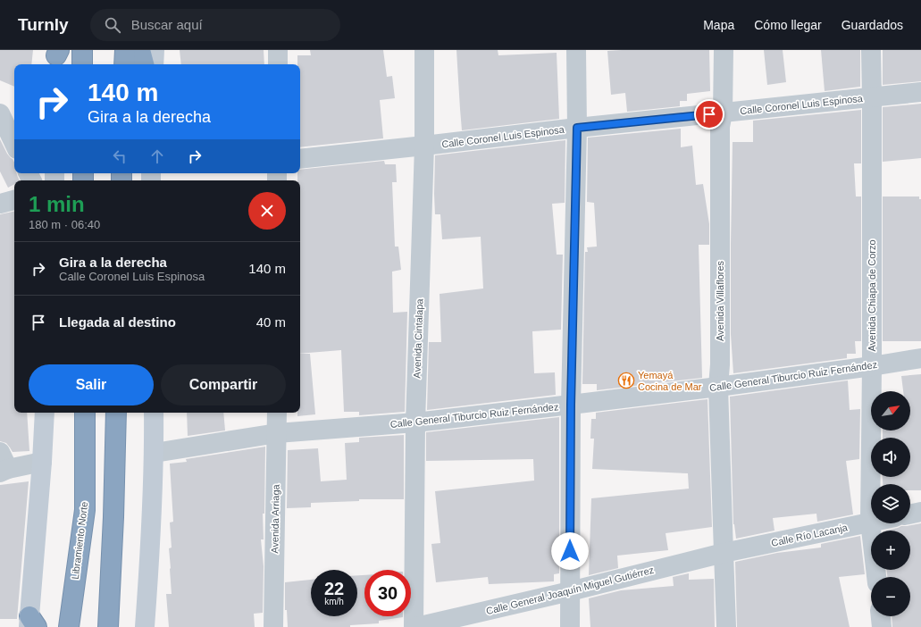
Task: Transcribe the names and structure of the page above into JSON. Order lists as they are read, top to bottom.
{
  "streets": {
    "highway": ["Libramiento Norte"],
    "street": [
      "Calle Coronel Luis Espinosa",
      "Avenida Chiapa de Corzo",
      "Avenida Villaflores",
      "Avenida Cintalapa",
      "Calle General Tiburcio Ruiz Fernández",
      "Avenida Arriaga",
      "Calle Río Lacanja",
      "Calle General Joaquín Miguel Gutiérrez"
    ]
  },
  "crossings": [
    ["Calle Coronel Luis Espinosa", "Avenida Chiapa de Corzo"],
    ["Calle Coronel Luis Espinosa", "Avenida Villaflores"],
    ["Calle Coronel Luis Espinosa", "Avenida Cintalapa"],
    ["Avenida Chiapa de Corzo", "Calle General Tiburcio Ruiz Fernández"],
    ["Avenida Chiapa de Corzo", "Calle Río Lacanja"],
    ["Avenida Villaflores", "Calle General Tiburcio Ruiz Fernández"],
    ["Avenida Villaflores", "Calle Río Lacanja"],
    ["Avenida Villaflores", "Calle General Joaquín Miguel Gutiérrez"],
    ["Avenida Cintalapa", "Calle General Tiburcio Ruiz Fernández"],
    ["Avenida Cintalapa", "Calle General Joaquín Miguel Gutiérrez"],
    ["Calle General Tiburcio Ruiz Fernández", "Avenida Arriaga"],
    ["Calle Río Lacanja", "Calle General Joaquín Miguel Gutiérrez"]
  ],
  "places": {
    "restaurant": ["Yemayá Cocina de Mar"]
  },
  "north": "top right",
  "page": {
    "header": "Turnly",
    "search": "Buscar aquí",
    "nav": ["Mapa", "Cómo llegar", "Guardados"],
    "turn": ["140 m", "Gira a la derecha"],
    "heading": ["1 min", "180 m · 06:40"],
    "list": [
      {
        "name": "Gira a la derecha",
        "note": "Calle Coronel Luis Espinosa",
        "value": "140 m"
      },
      {
        "name": "Llegada al destino",
        "value": "40 m"
      }
    ],
    "buttons": ["Salir", "Compartir"],
    "map_buttons": ["+", "−"],
    "speed": "22 km/h",
    "limit": "30"
  }
}
